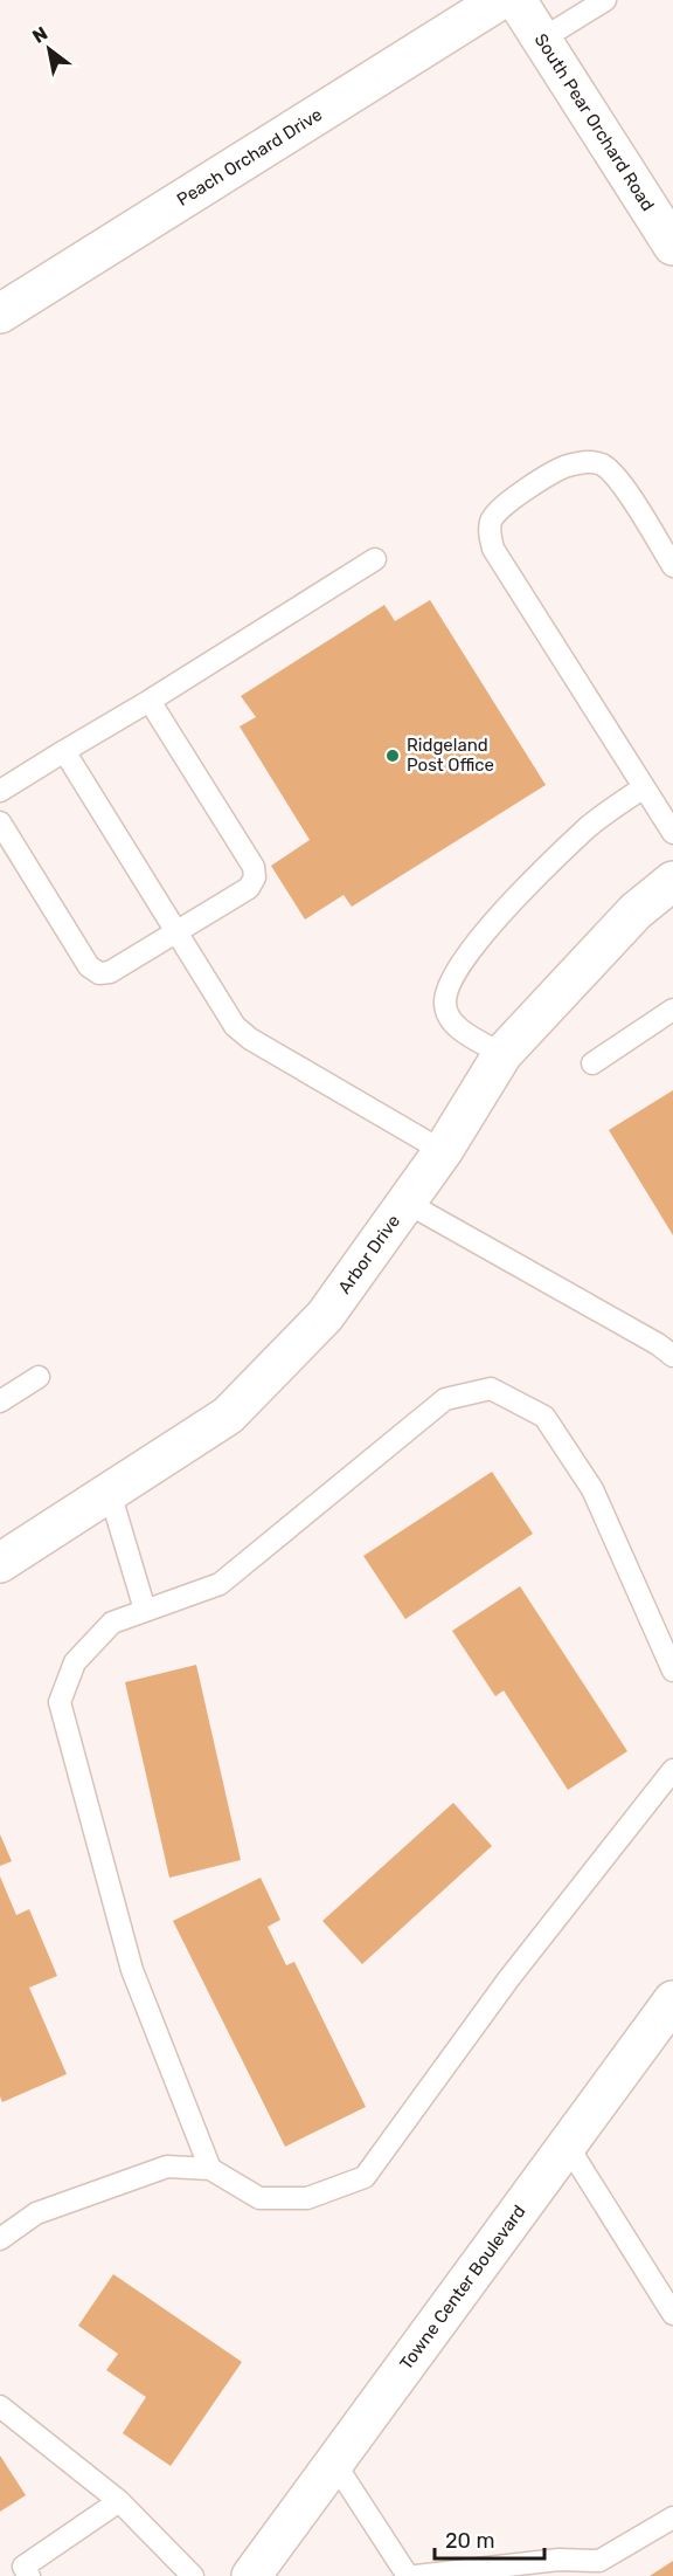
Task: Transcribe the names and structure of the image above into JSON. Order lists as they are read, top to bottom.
{
  "streets": {
    "street": [
      "South Pear Orchard Road",
      "Peach Orchard Drive",
      "Arbor Drive",
      "Towne Center Boulevard"
    ]
  },
  "places": ["Ridgeland Post Office"],
  "scale_bar": "20 m",
  "north": "top left"
}
